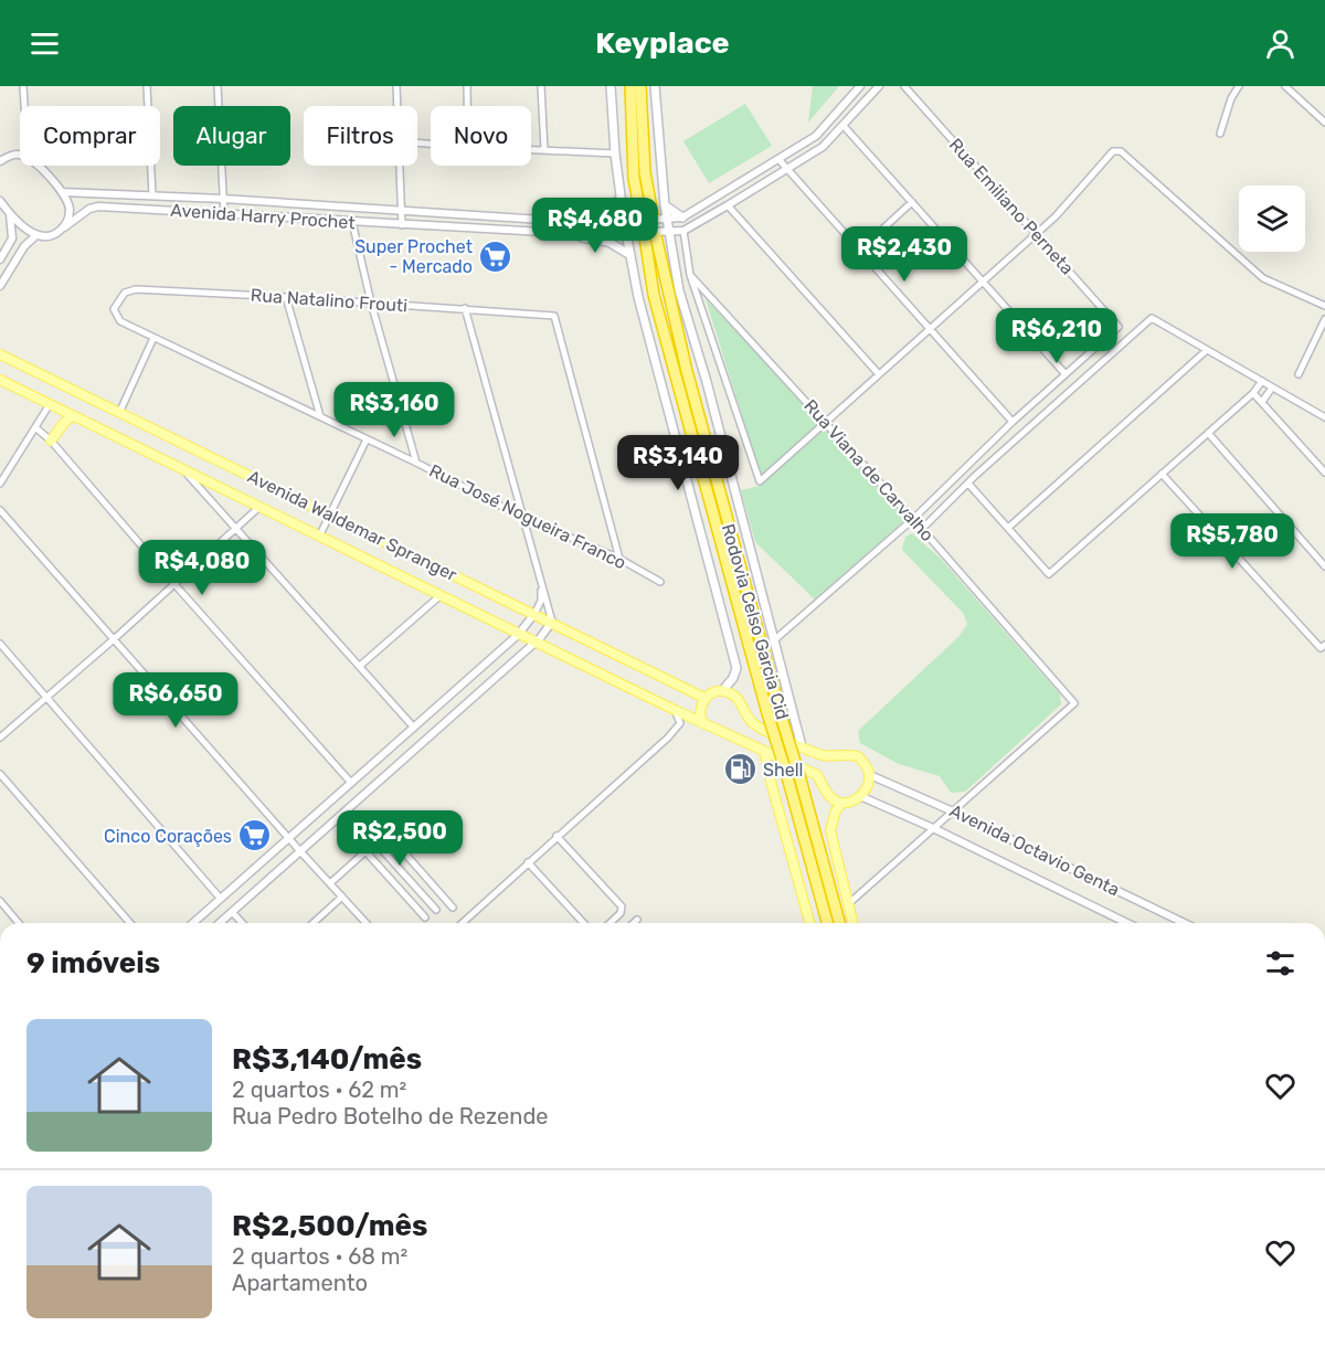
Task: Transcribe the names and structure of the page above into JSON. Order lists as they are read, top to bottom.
{
  "streets": {
    "highway": ["Rodovia Celso Garcia Cid"],
    "main road": ["Avenida Waldemar Spranger"],
    "street": [
      "Rua Emiliano Perneta",
      "Avenida Harry Prochet",
      "Rua Natalino Frouti",
      "Rua Viana de Carvalho",
      "Rua José Nogueira Franco",
      "Avenida Octavio Genta"
    ]
  },
  "crossings": [
    ["Rua Natalino Frouti", "Rua José Nogueira Franco"],
    ["Rua Viana de Carvalho", "Avenida Octavio Genta"]
  ],
  "places": {
    "supermarket": ["Super Prochet - Mercado", "Cinco Corações"],
    "fuel station": ["Shell"]
  },
  "page": {
    "header": "Keyplace",
    "chip": [
      "Comprar",
      "Alugar",
      "Filtros",
      "Novo"
    ],
    "price": [
      "R$4,680",
      "R$2,430",
      "R$6,210",
      "R$3,160",
      "R$3,140",
      "R$5,780",
      "R$4,080",
      "R$6,650",
      "R$2,500"
    ],
    "heading": "9 imóveis",
    "list": [
      {
        "name": "R$3,140/mês",
        "note": "2 quartos · 62 m² · Rua Pedro Botelho de Rezende"
      },
      {
        "name": "R$2,500/mês",
        "note": "2 quartos · 68 m² · Apartamento"
      }
    ]
  }
}
